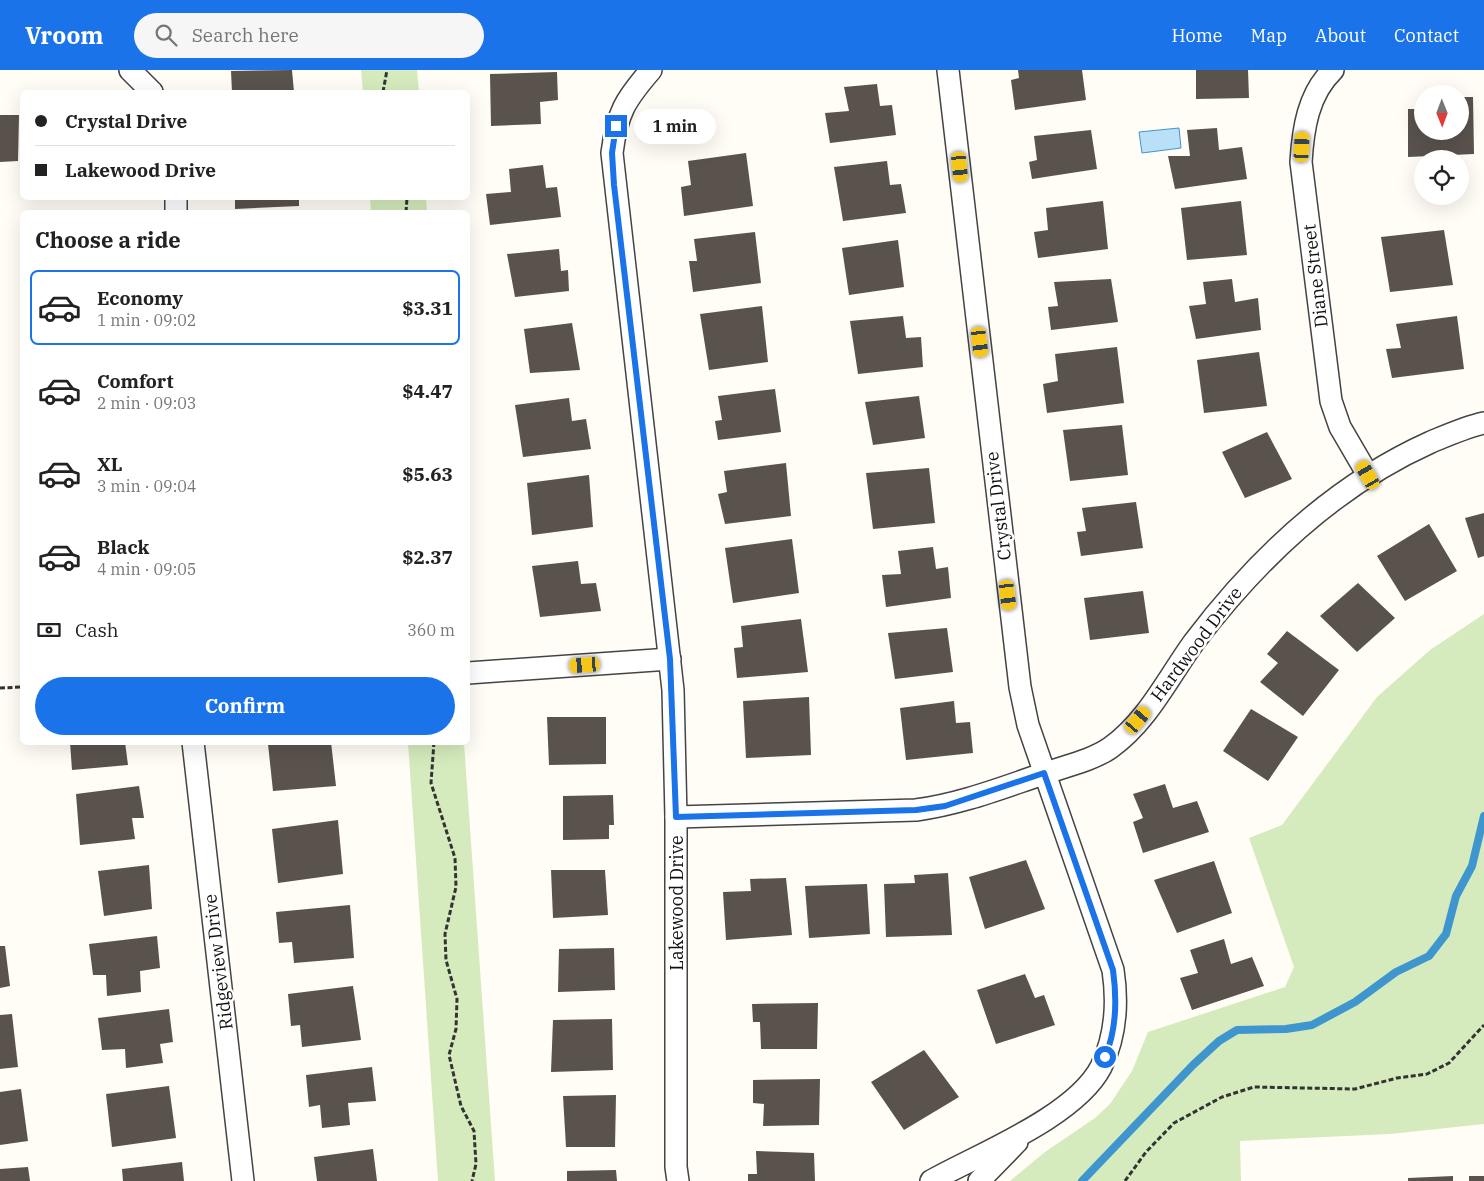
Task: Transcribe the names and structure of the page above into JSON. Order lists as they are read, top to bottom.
{
  "streets": {
    "street": [
      "Diane Street",
      "Crystal Drive",
      "Hardwood Drive",
      "Lakewood Drive",
      "Ridgeview Drive"
    ]
  },
  "crossings": [
    ["Diane Street", "Hardwood Drive"],
    ["Crystal Drive", "Hardwood Drive"],
    ["Hardwood Drive", "Lakewood Drive"]
  ],
  "north": "bottom",
  "page": {
    "header": "Vroom",
    "search": "Search here",
    "nav": [
      "Home",
      "Map",
      "About",
      "Contact"
    ],
    "banner": ["Crystal Drive", "Lakewood Drive"],
    "bubble": "1 min",
    "heading": "Choose a ride",
    "list": [
      {
        "name": "Economy",
        "note": "1 min · 09:02",
        "value": "$3.31"
      },
      {
        "name": "Comfort",
        "note": "2 min · 09:03",
        "value": "$4.47"
      },
      {
        "name": "XL",
        "note": "3 min · 09:04",
        "value": "$5.63"
      },
      {
        "name": "Black",
        "note": "4 min · 09:05",
        "value": "$2.37"
      }
    ],
    "pay": ["Cash", "360 m"],
    "buttons": "Confirm"
  }
}
